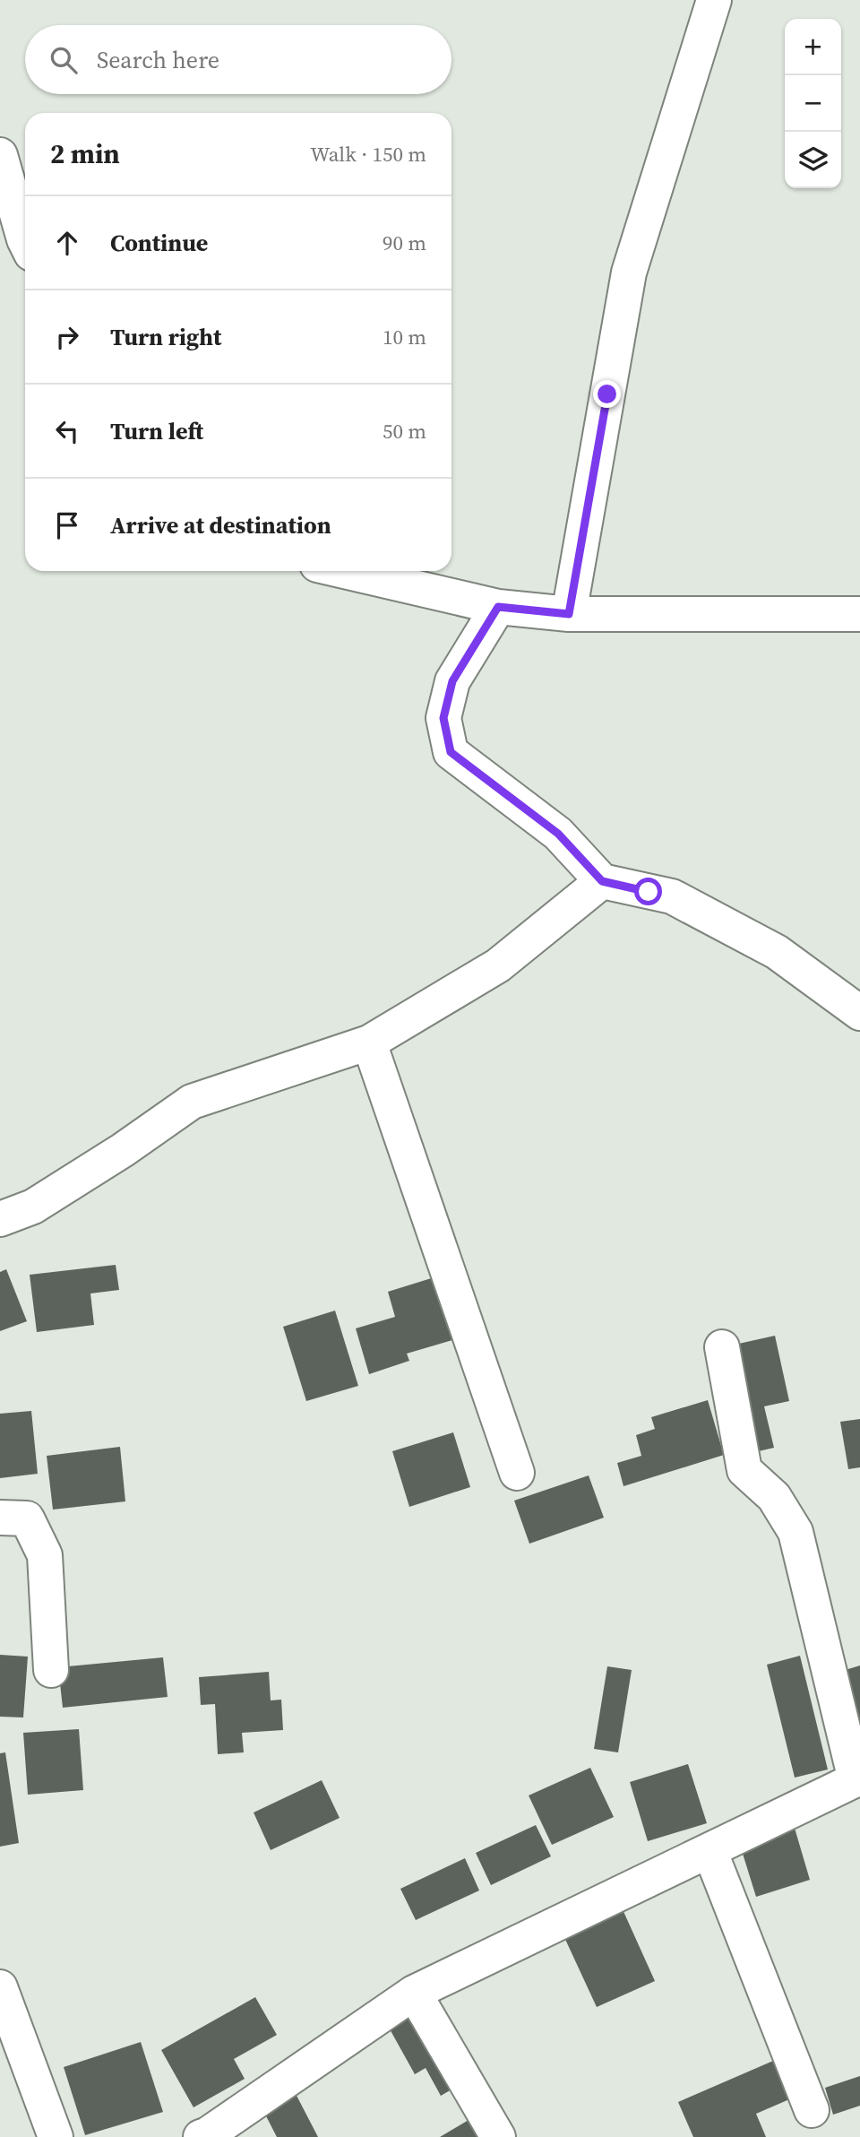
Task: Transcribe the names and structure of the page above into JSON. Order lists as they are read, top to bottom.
{
  "page": {
    "map_buttons": ["+", "−"],
    "search": "Search here",
    "heading": ["2 min", "Walk · 150 m"],
    "list": [
      ["Continue", "90 m"],
      ["Turn right", "10 m"],
      ["Turn left", "50 m"],
      "Arrive at destination"
    ]
  }
}
